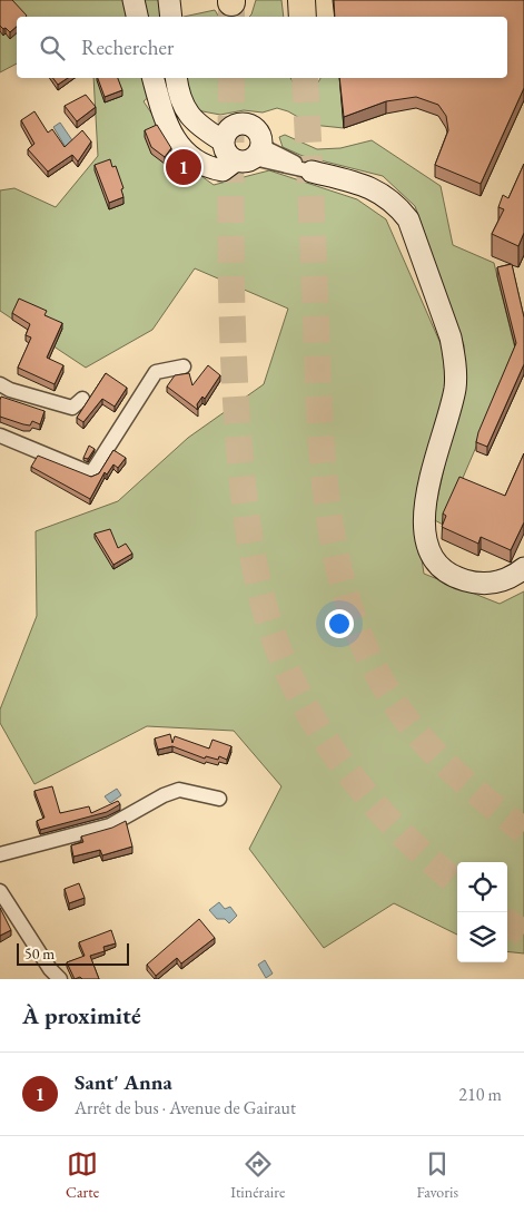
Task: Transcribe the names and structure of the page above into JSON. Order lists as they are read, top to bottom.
{
  "scale_bar": "50 m",
  "page": {
    "search": "Rechercher",
    "pins": "1",
    "scale": "50 m",
    "heading": "À proximité",
    "list": [
      {
        "mark": "1",
        "name": "Sant' Anna",
        "note": "Arrêt de bus · Avenue de Gairaut",
        "value": "210 m"
      }
    ],
    "nav": ["Carte", "Itinéraire", "Favoris"]
  }
}
